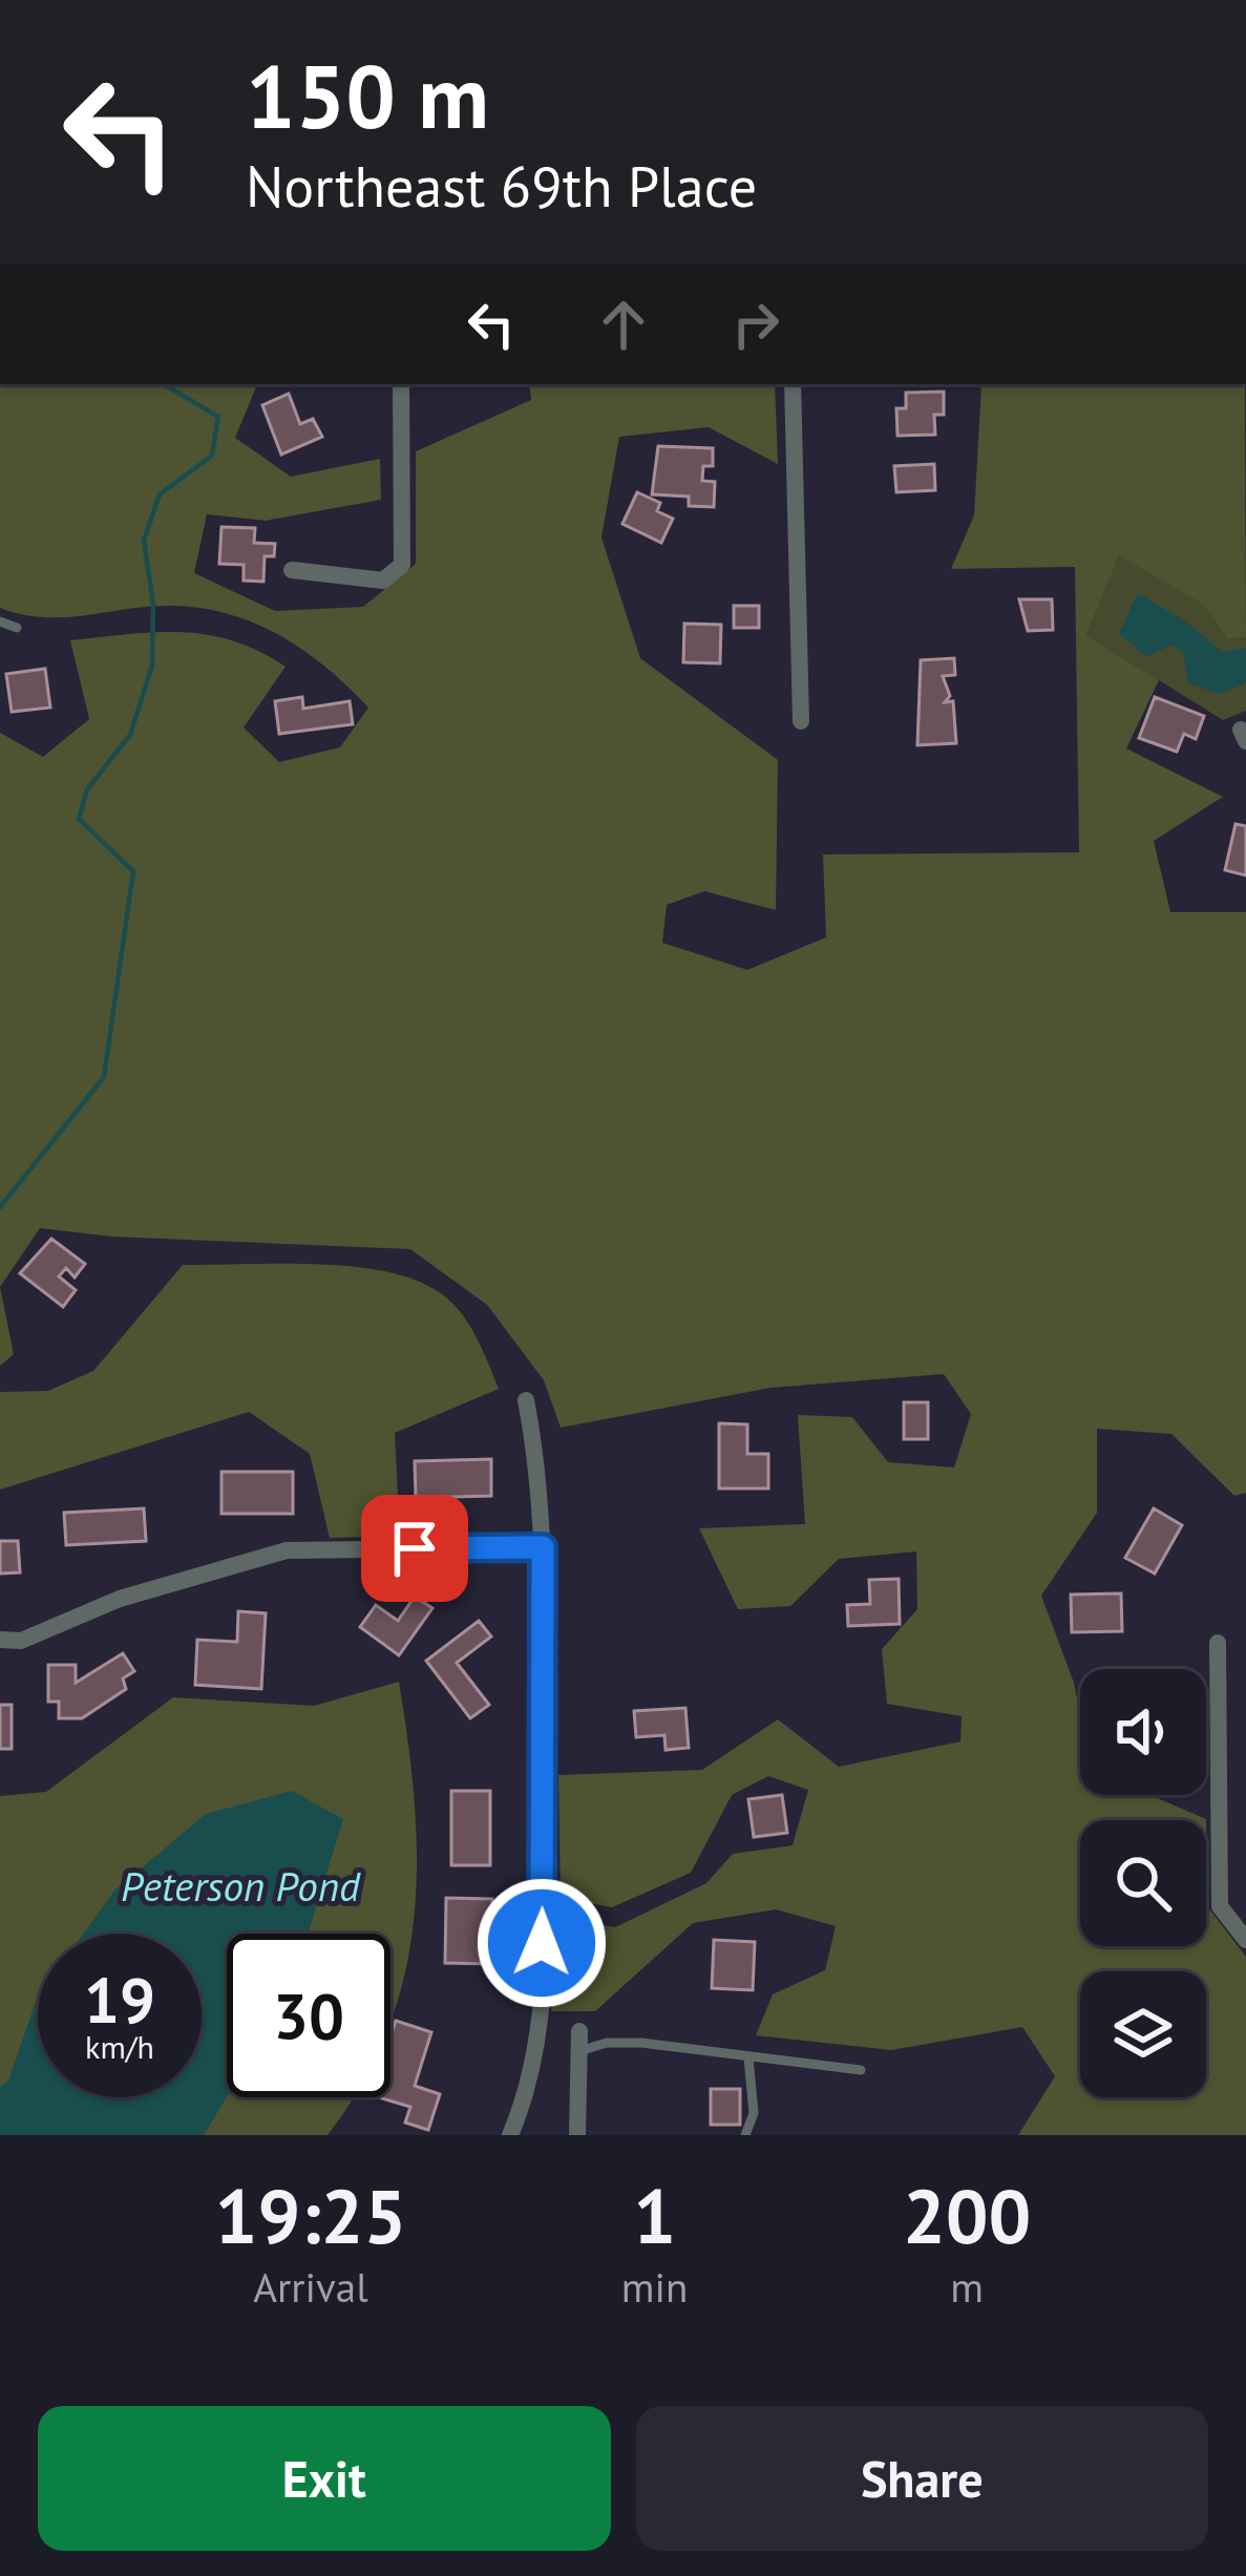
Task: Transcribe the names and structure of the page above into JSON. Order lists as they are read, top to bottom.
{
  "water": ["Peterson Pond"],
  "page": {
    "turn": ["150 m", "Northeast 69th Place"],
    "speed": "19 km/h",
    "limit": "30",
    "eta": [
      "19:25",
      "Arrival",
      "1",
      "min",
      "200",
      "m"
    ],
    "buttons": ["Exit", "Share"]
  }
}
